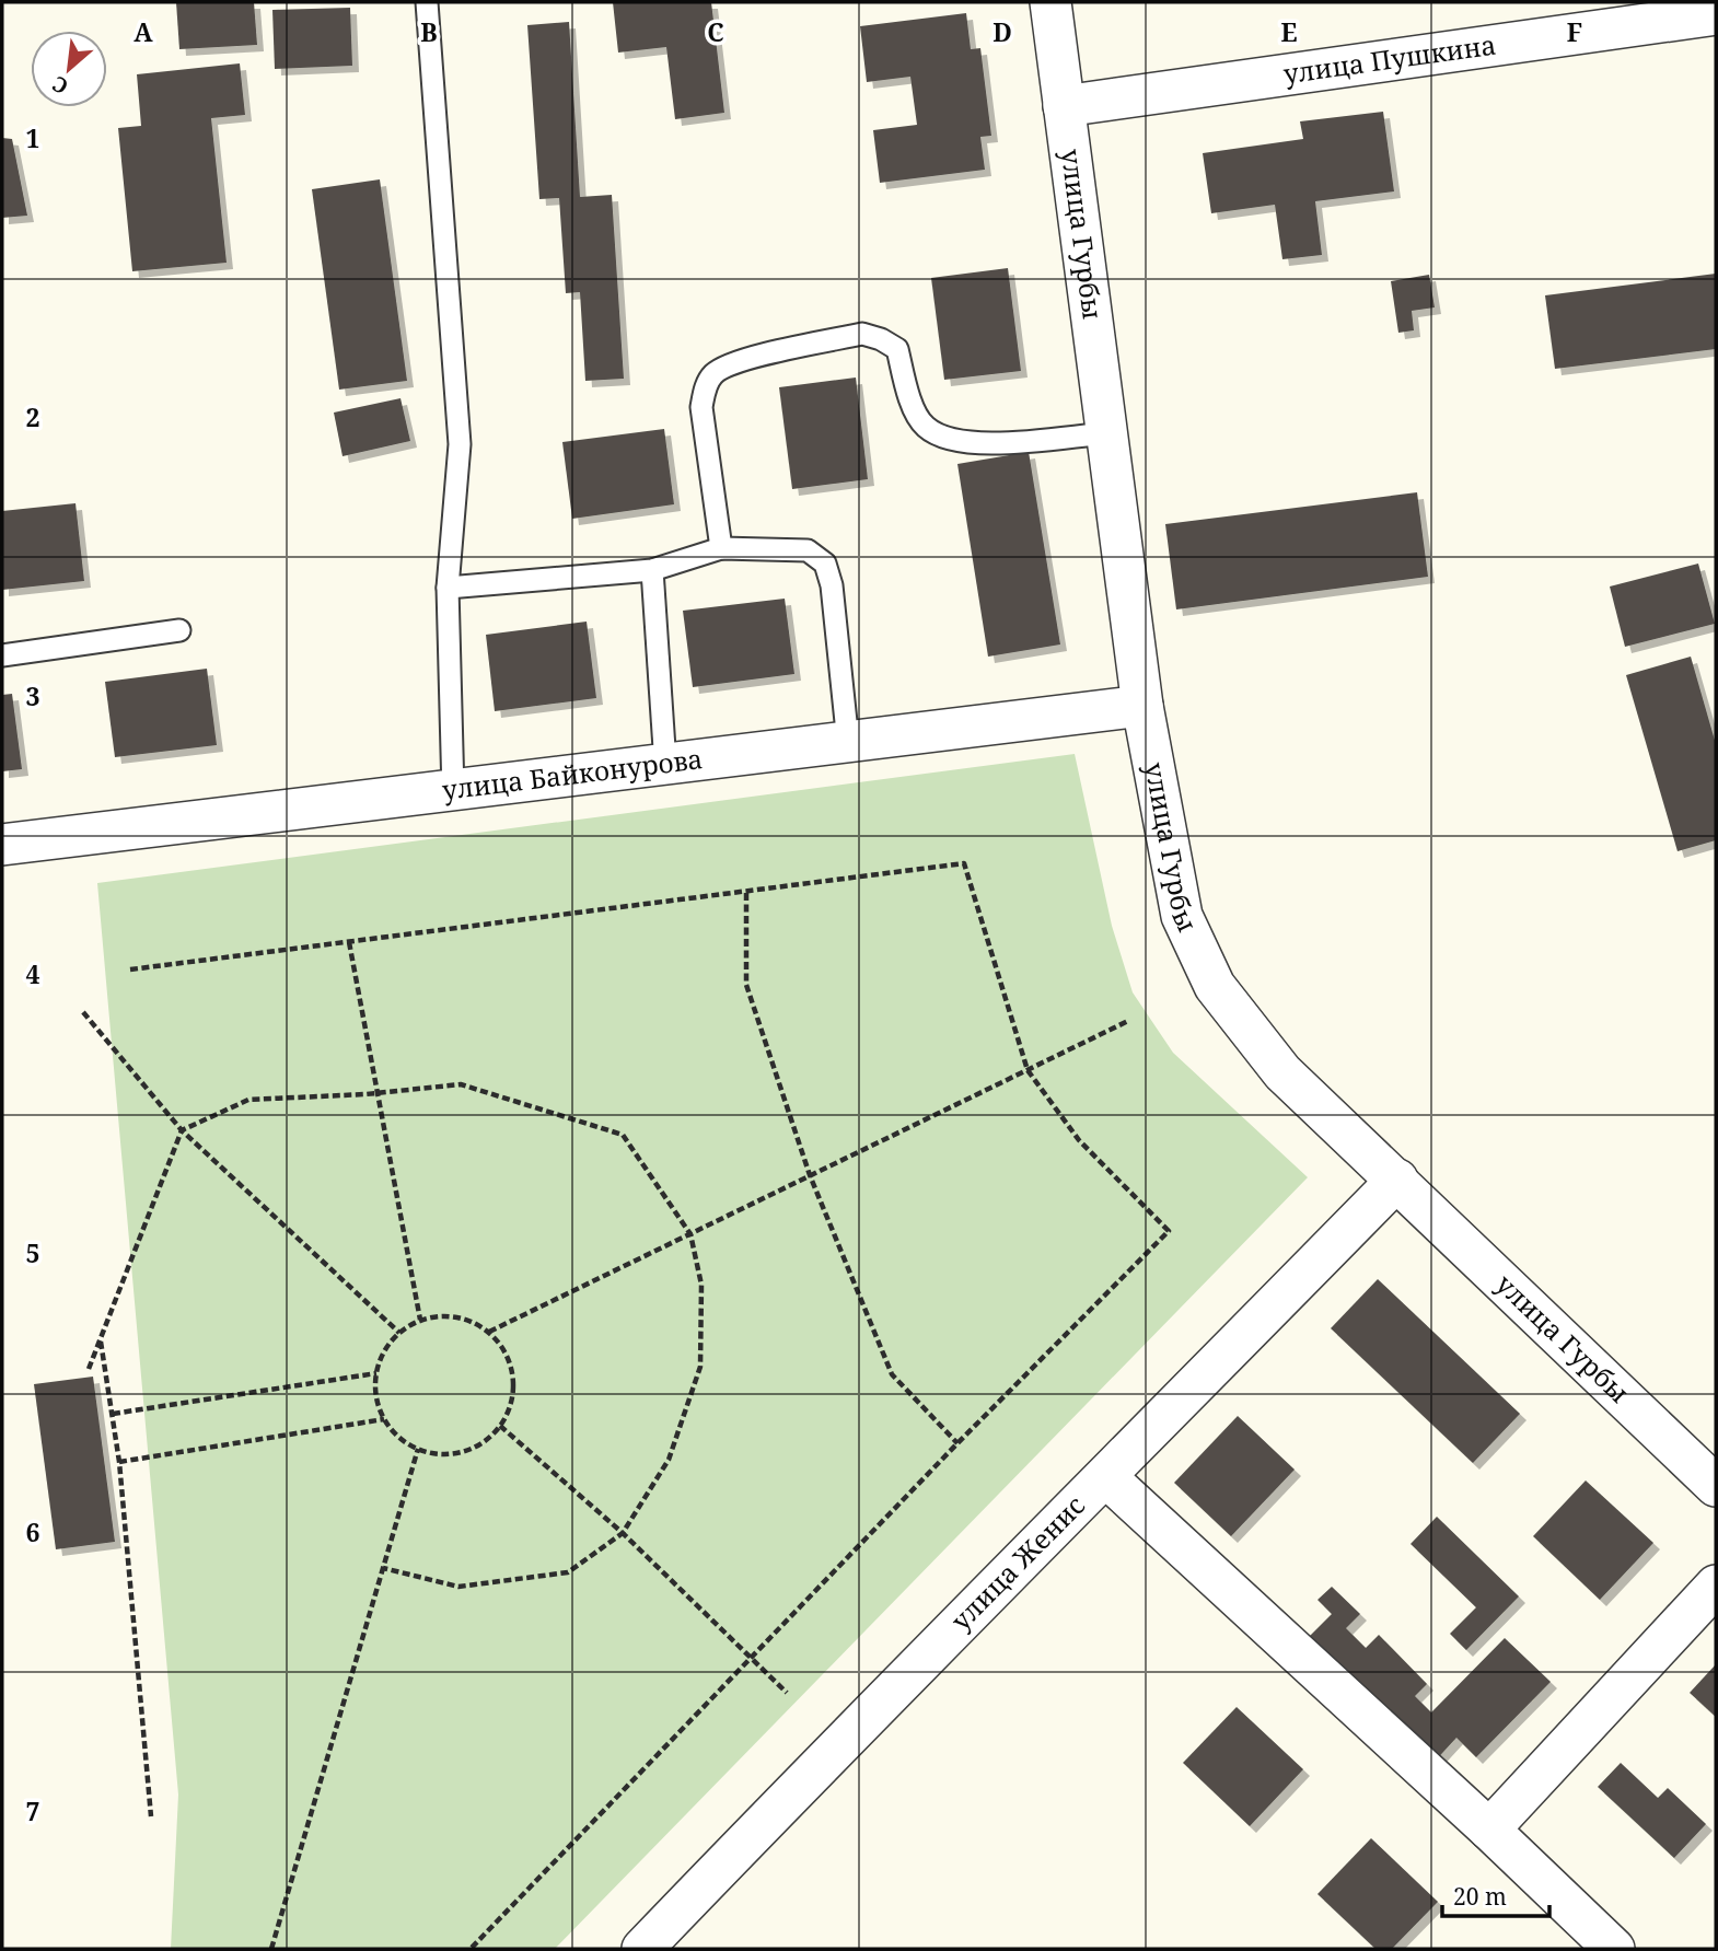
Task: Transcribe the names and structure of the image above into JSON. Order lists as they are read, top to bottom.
{
  "streets": {
    "street": [
      "улица Пушкина",
      "улица Гурбы",
      "улица Байконурова",
      "улица Женис"
    ]
  },
  "crossings": [
    ["улица Пушкина", "улица Гурбы"],
    ["улица Гурбы", "улица Байконурова"],
    ["улица Гурбы", "улица Женис"]
  ],
  "scale_bar": "20 m",
  "north": "bottom left",
  "grid": {
    "columns": [
      "A",
      "B",
      "C",
      "D",
      "E",
      "F"
    ],
    "rows": [
      "1",
      "2",
      "3",
      "4",
      "5",
      "6",
      "7"
    ]
  }
}
